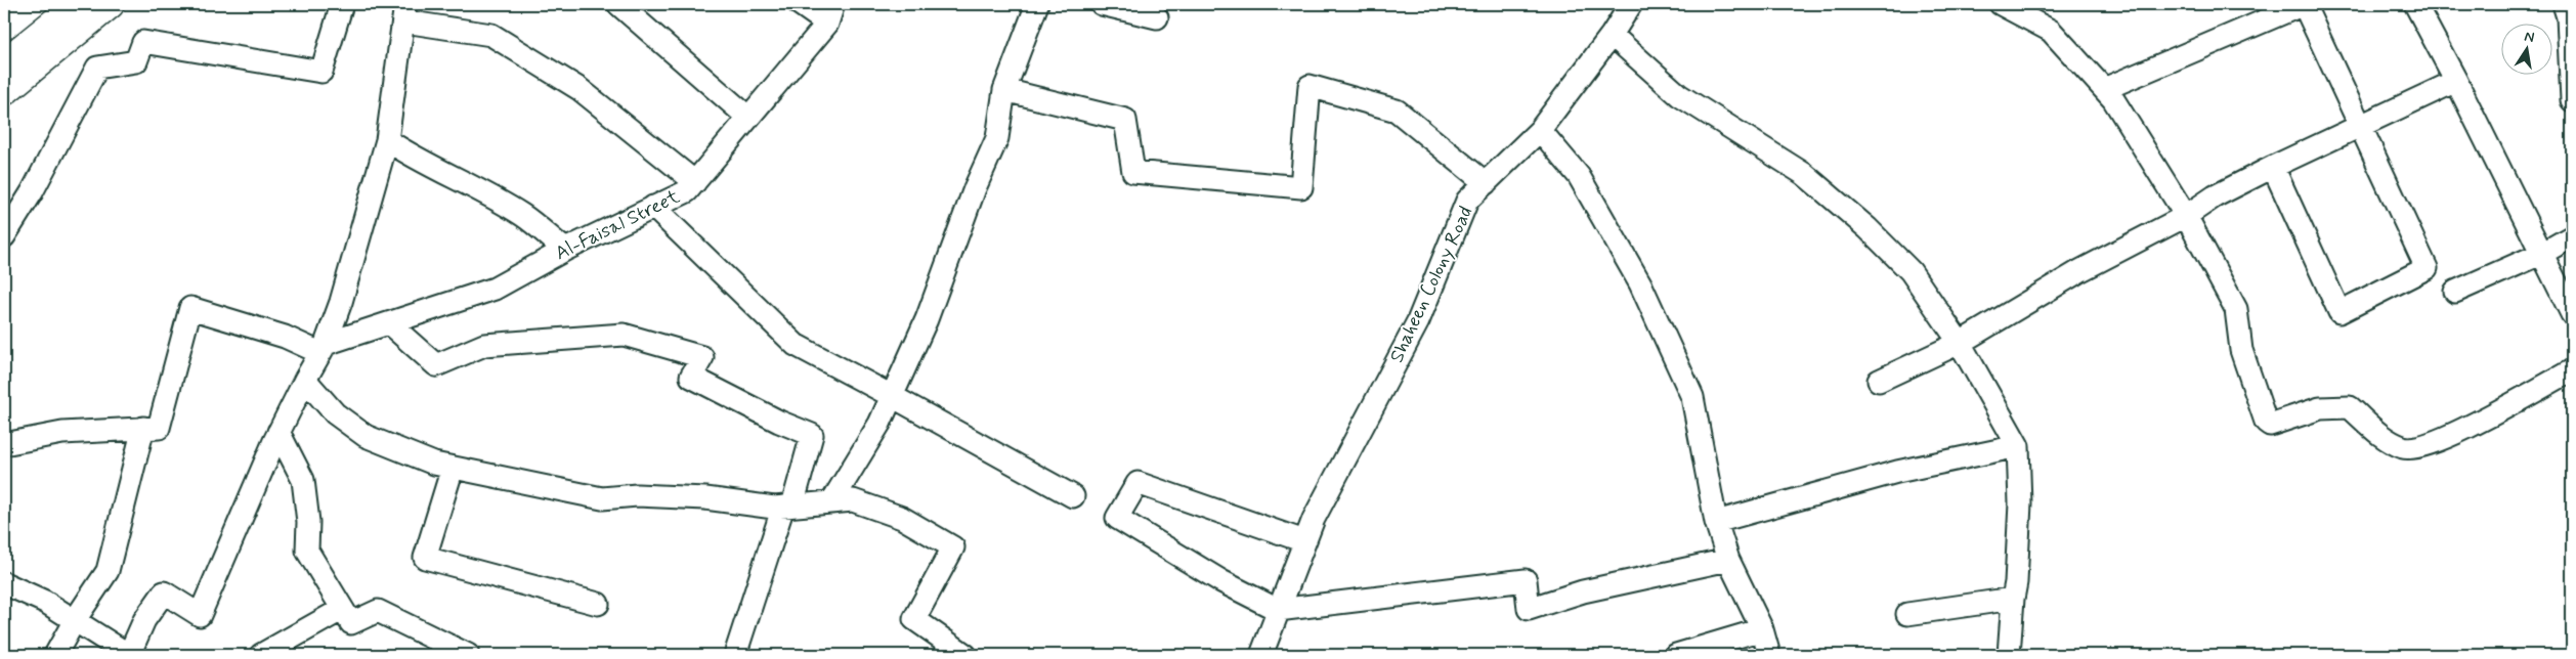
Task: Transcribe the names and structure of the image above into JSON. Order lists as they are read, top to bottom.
{
  "streets": {
    "street": ["Al-Faisal Street", "Shaheen Colony Road"]
  },
  "north": "top"
}
